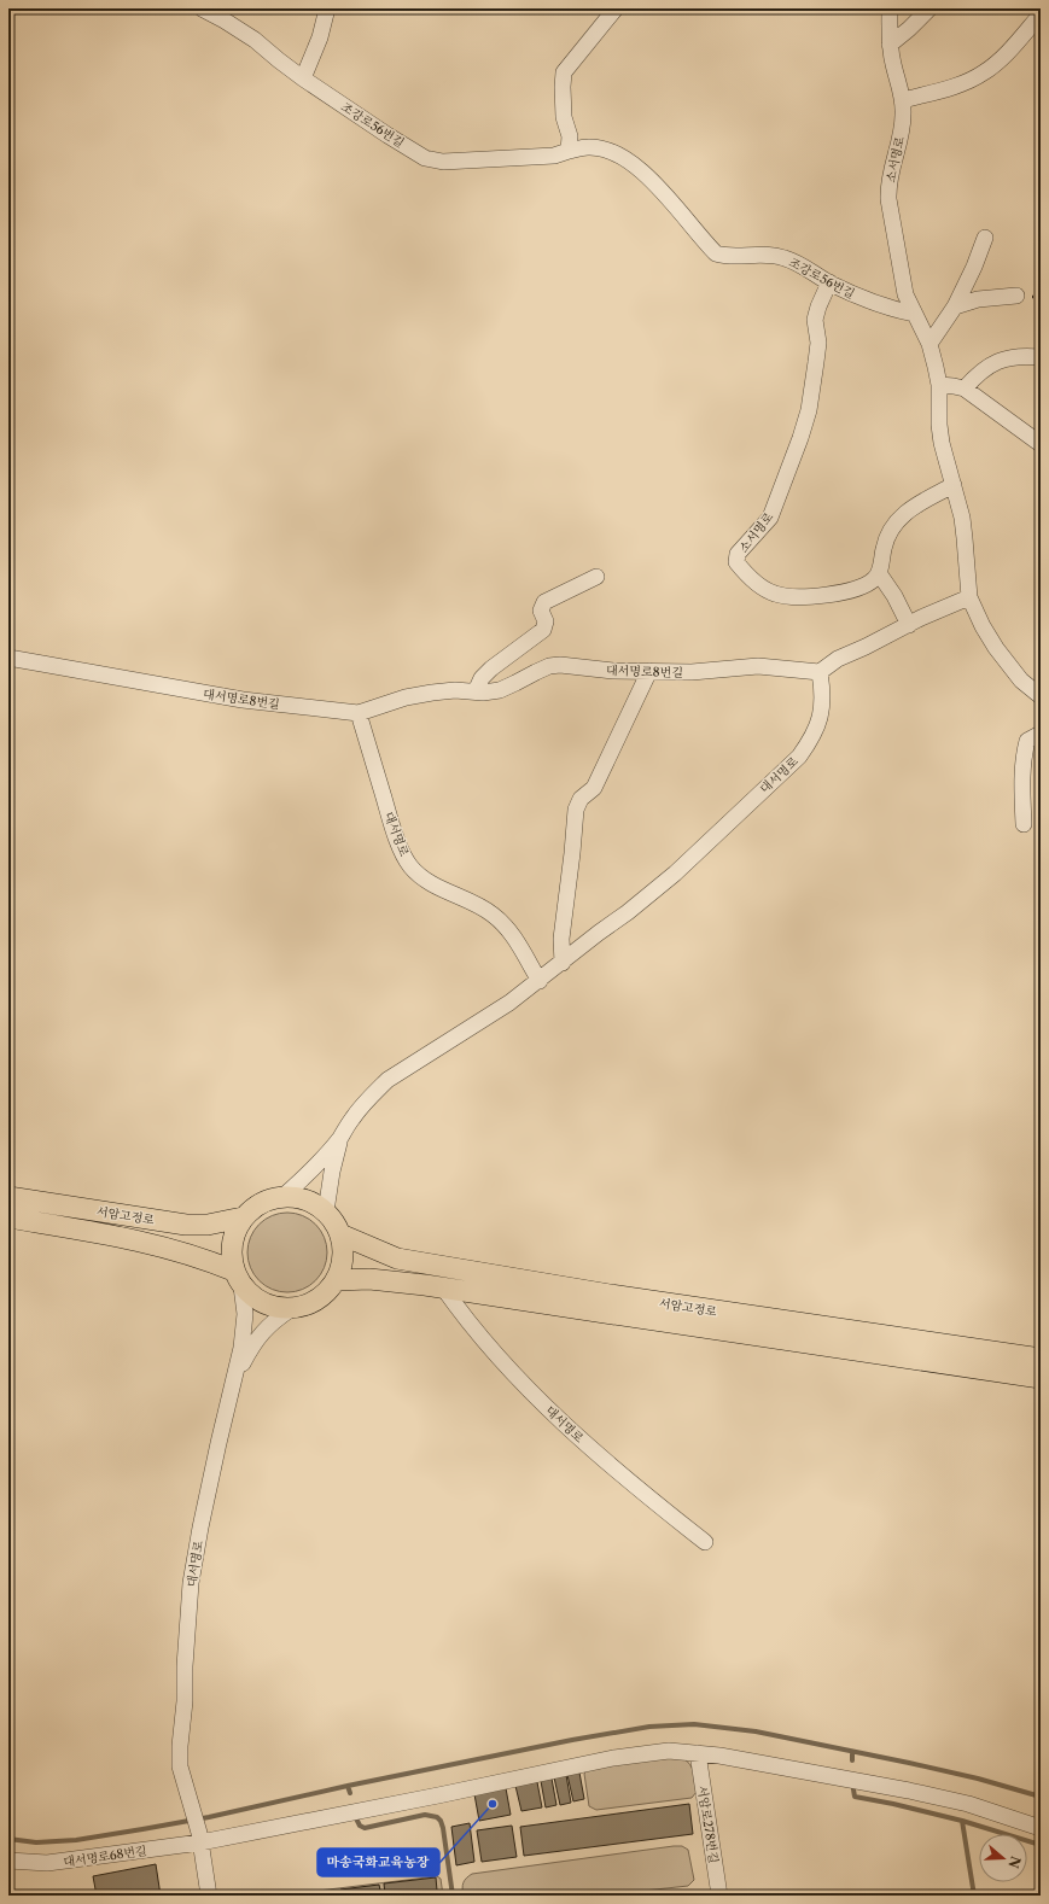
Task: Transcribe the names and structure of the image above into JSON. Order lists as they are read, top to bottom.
{
  "streets": {
    "main road": ["서암고정로"],
    "street": [
      "조강로56번길",
      "소서명로",
      "대서명로8번길",
      "대서명로",
      "서암로278번길",
      "대서명로68번길"
    ]
  },
  "crossings": [
    ["조강로56번길", "소서명로"],
    ["대서명로8번길", "대서명로"],
    ["대서명로", "서암고정로"],
    ["대서명로", "대서명로68번길"]
  ],
  "places": ["마송국화교육농장"],
  "north": "right"
}
